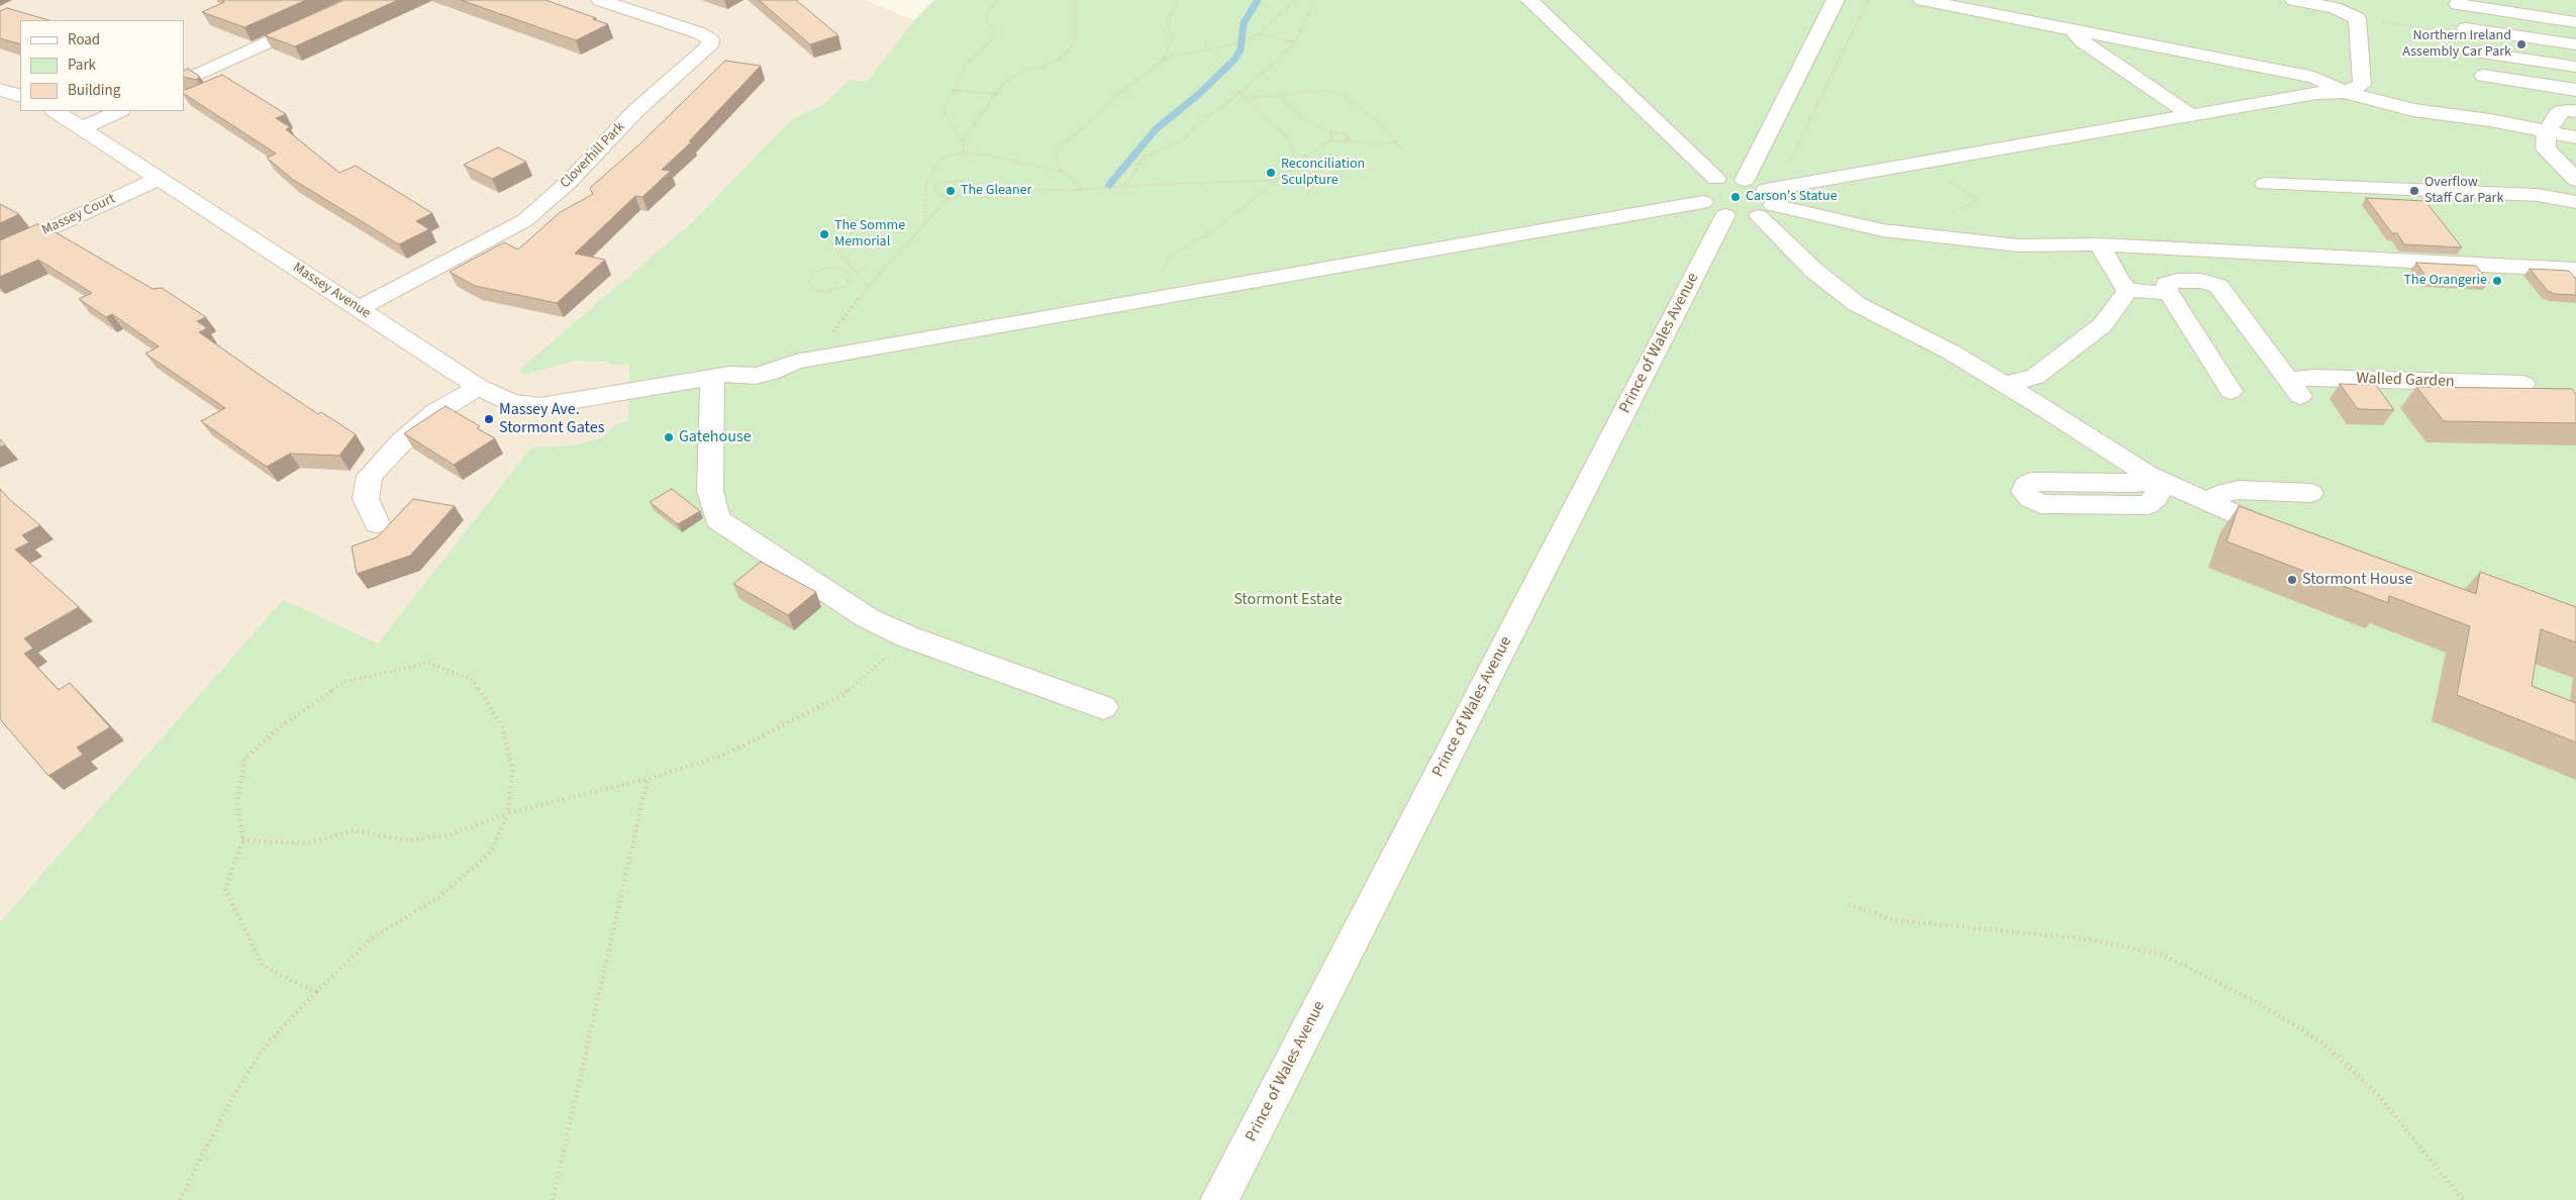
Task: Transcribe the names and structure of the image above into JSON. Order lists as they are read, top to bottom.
{
  "streets": {
    "street": [
      "Cloverhill Park",
      "Massey Court",
      "Massey Avenue",
      "Prince of Wales Avenue",
      "Walled Garden"
    ]
  },
  "crossings": [
    ["Cloverhill Park", "Massey Avenue"],
    ["Massey Court", "Massey Avenue"],
    ["Massey Avenue", "Prince of Wales Avenue"]
  ],
  "parks": ["Stormont Estate"],
  "places": [
    "Northern Ireland Assembly Car Park",
    "Reconciliation Sculpture",
    "The Gleaner",
    "Overflow Staff Car Park",
    "Carson's Statue",
    "The Somme Memorial",
    "The Orangerie",
    "Massey Ave. Stormont Gates",
    "Gatehouse",
    "Stormont House"
  ],
  "legend": ["Road", "Park", "Building"]
}
